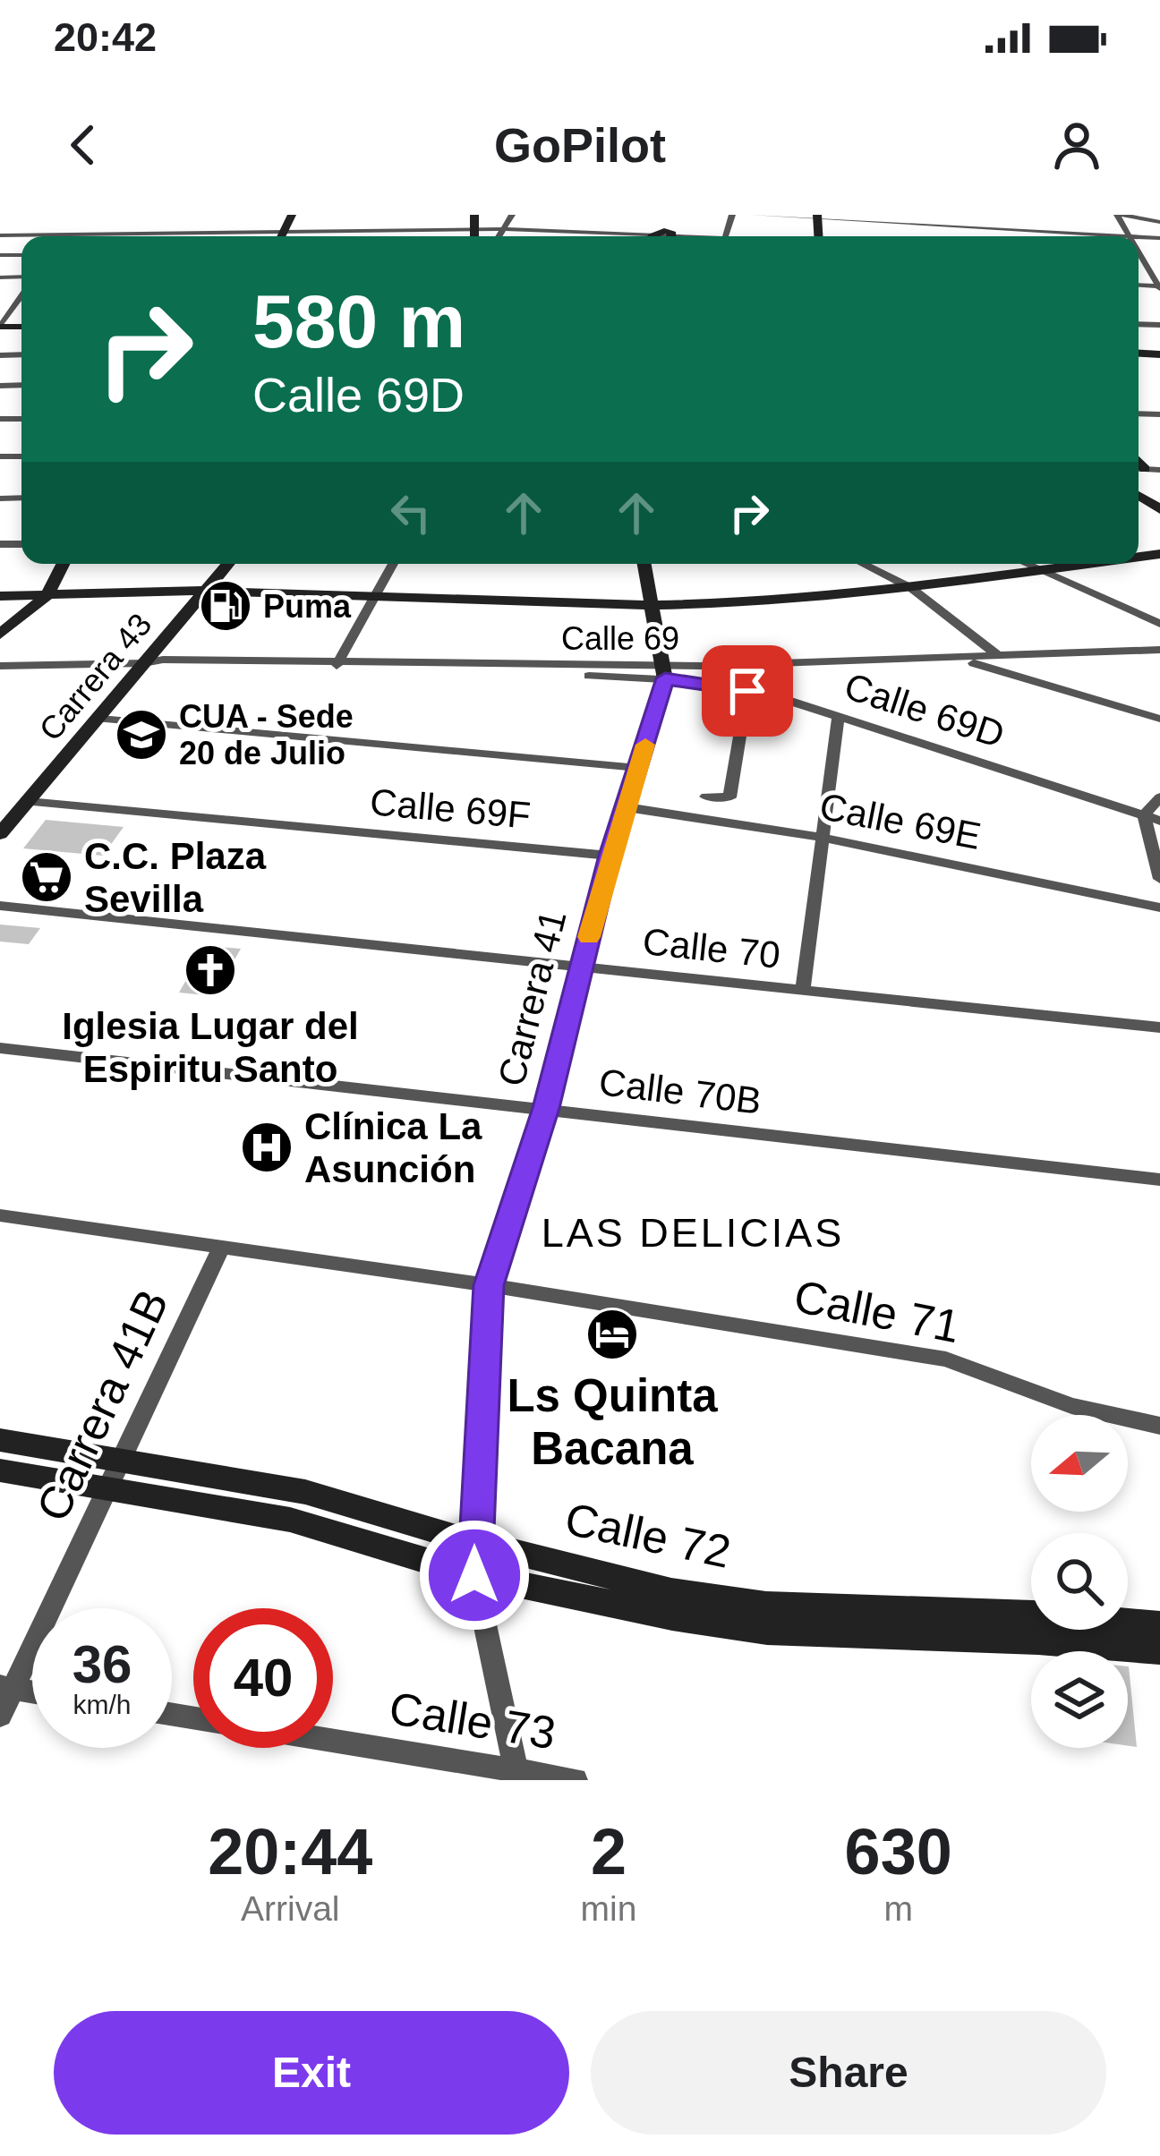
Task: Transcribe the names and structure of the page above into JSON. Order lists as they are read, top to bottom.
{
  "streets": {
    "street": [
      "Calle 69",
      "Carrera 43",
      "Calle 69D",
      "Calle 69F",
      "Calle 69E",
      "Calle 70",
      "Carrera 41",
      "Calle 70B",
      "Calle 71",
      "Carrera 41B",
      "Calle 72",
      "Calle 73"
    ]
  },
  "crossings": [
    ["Calle 69", "Carrera 43"],
    ["Calle 69", "Calle 69D"],
    ["Calle 69", "Carrera 41"],
    ["Carrera 43", "Calle 69F"],
    ["Calle 69D", "Carrera 41"],
    ["Calle 69F", "Carrera 41"],
    ["Calle 69E", "Carrera 41"],
    ["Calle 70", "Carrera 41"],
    ["Carrera 41", "Calle 70B"],
    ["Carrera 41", "Calle 71"],
    ["Carrera 41", "Calle 72"],
    ["Carrera 41", "Calle 73"],
    ["Calle 71", "Carrera 41B"],
    ["Carrera 41B", "Calle 72"]
  ],
  "districts": ["LAS DELICIAS"],
  "places": {
    "fuel station": ["Puma"],
    "school or university": ["CUA - Sede 20 de Julio"],
    "supermarket": ["C.C. Plaza Sevilla"],
    "church": ["Iglesia Lugar del Espiritu Santo"],
    "hospital": ["Clínica La Asunción"],
    "hotel": ["Ls Quinta Bacana"]
  },
  "north": "left",
  "page": {
    "status": "20:42",
    "header": "GoPilot",
    "turn": ["580 m", "Calle 69D"],
    "speed": "36 km/h",
    "limit": "40",
    "eta": [
      "20:44",
      "Arrival",
      "2",
      "min",
      "630",
      "m"
    ],
    "buttons": ["Exit", "Share"]
  }
}
